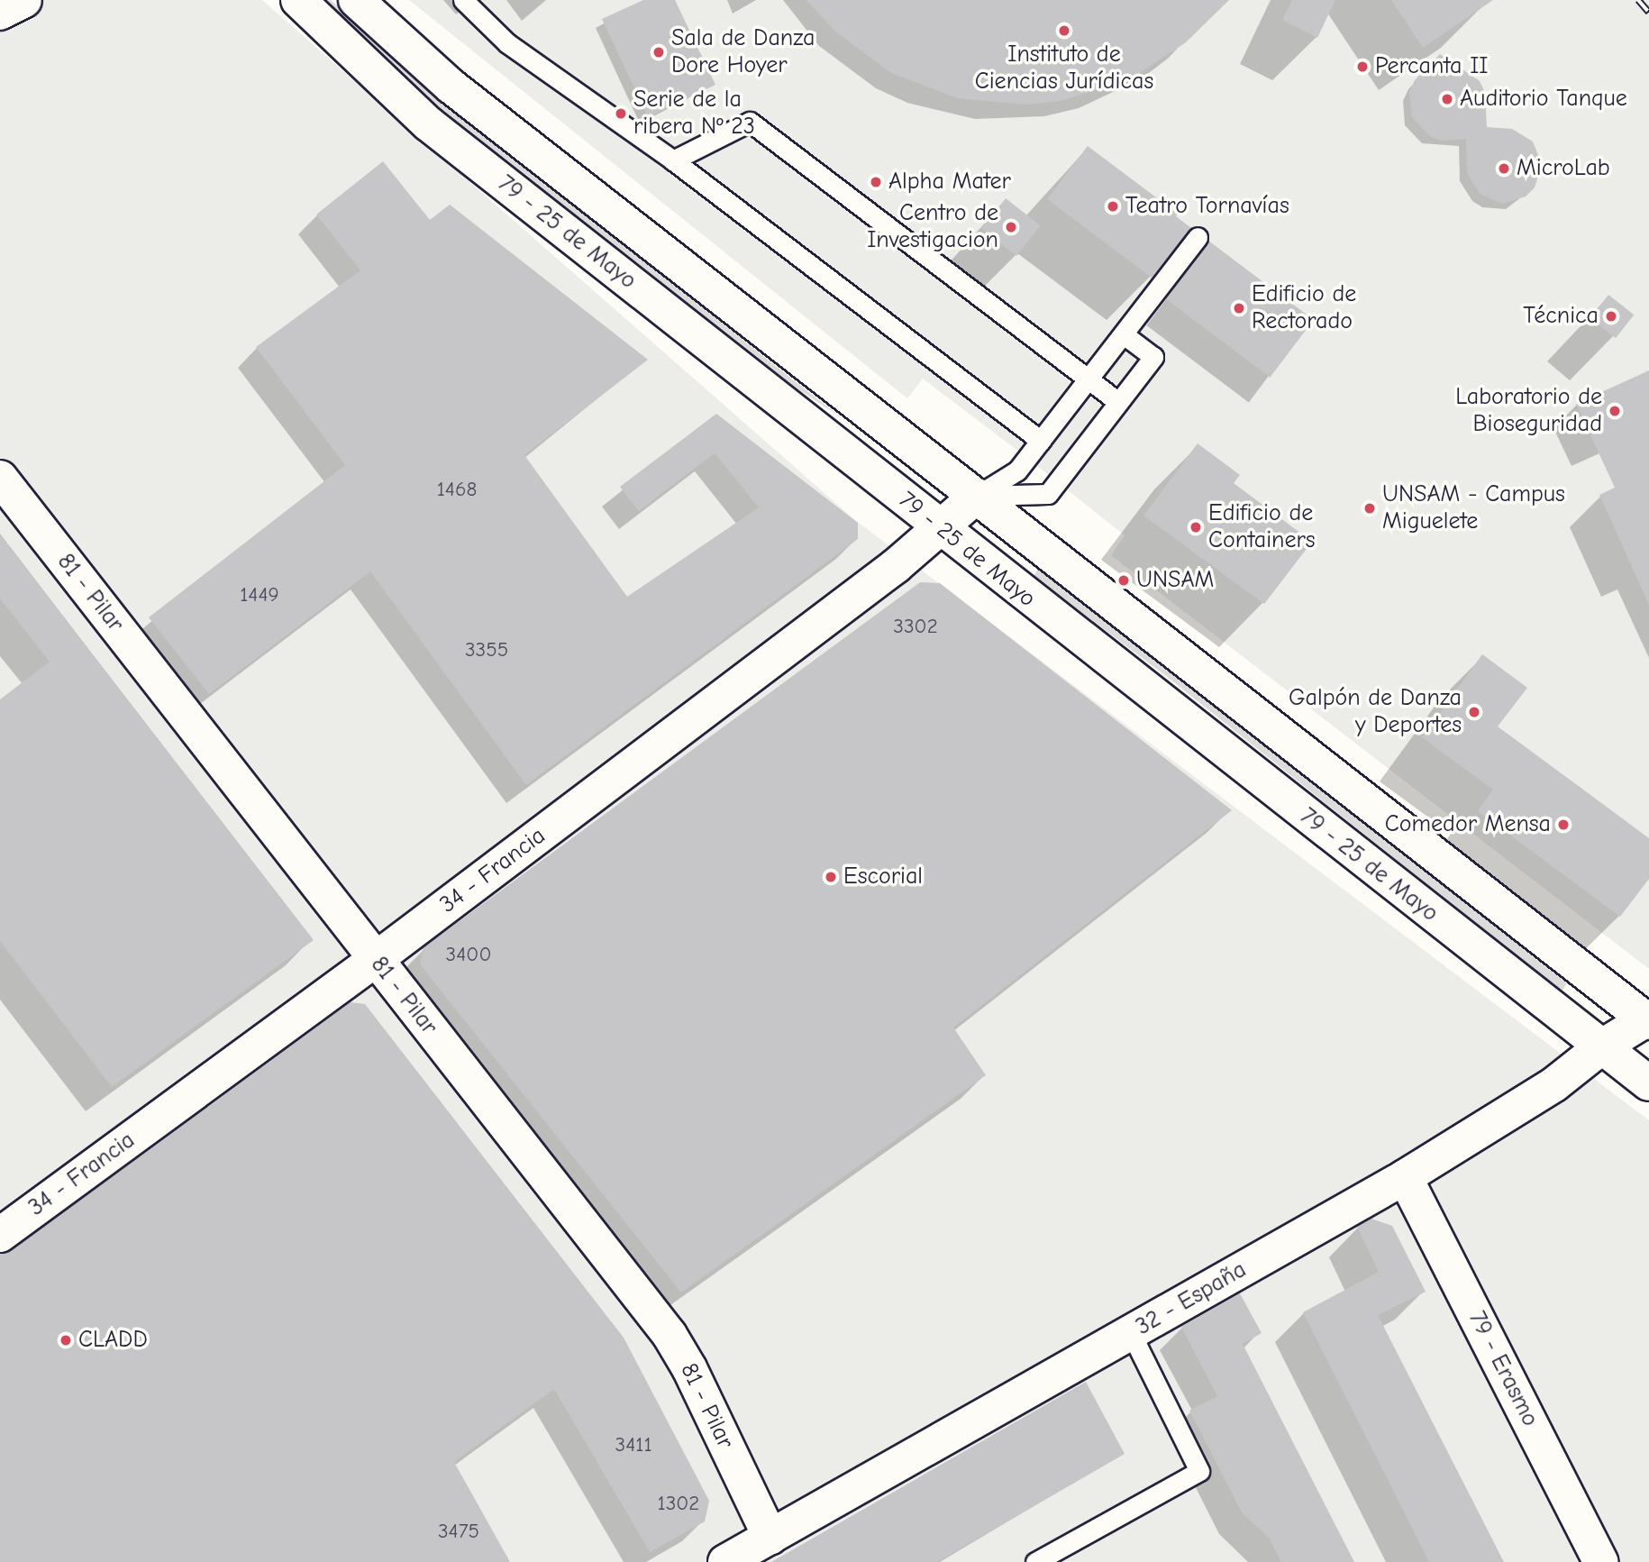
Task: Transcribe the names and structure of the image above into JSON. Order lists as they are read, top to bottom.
{
  "streets": {
    "street": [
      "79 - 25 de Mayo",
      "81 - Pilar",
      "34 - Francia",
      "32 - España",
      "79 - Erasmo"
    ]
  },
  "crossings": [
    ["79 - 25 de Mayo", "34 - Francia"],
    ["79 - 25 de Mayo", "32 - España"],
    ["81 - Pilar", "34 - Francia"],
    ["81 - Pilar", "32 - España"],
    ["32 - España", "79 - Erasmo"]
  ],
  "places": [
    "Instituto de Ciencias Jurídicas",
    "Sala de Danza Dore Hoyer",
    "Percanta II",
    "Auditorio Tanque",
    "Serie de la ribera Nº 23",
    "MicroLab",
    "Alpha Mater",
    "Teatro Tornavías",
    "Centro de Investigacion",
    "Edificio de Rectorado",
    "Técnica",
    "Laboratorio de Bioseguridad",
    "UNSAM - Campus Miguelete",
    "Edificio de Containers",
    "UNSAM",
    "Galpón de Danza y Deportes",
    "Comedor Mensa",
    "Escorial",
    "CLADD"
  ],
  "house_numbers": [
    "1468",
    "1449",
    "3302",
    "3355",
    "3400",
    "3411",
    "1302",
    "3475"
  ]
}
